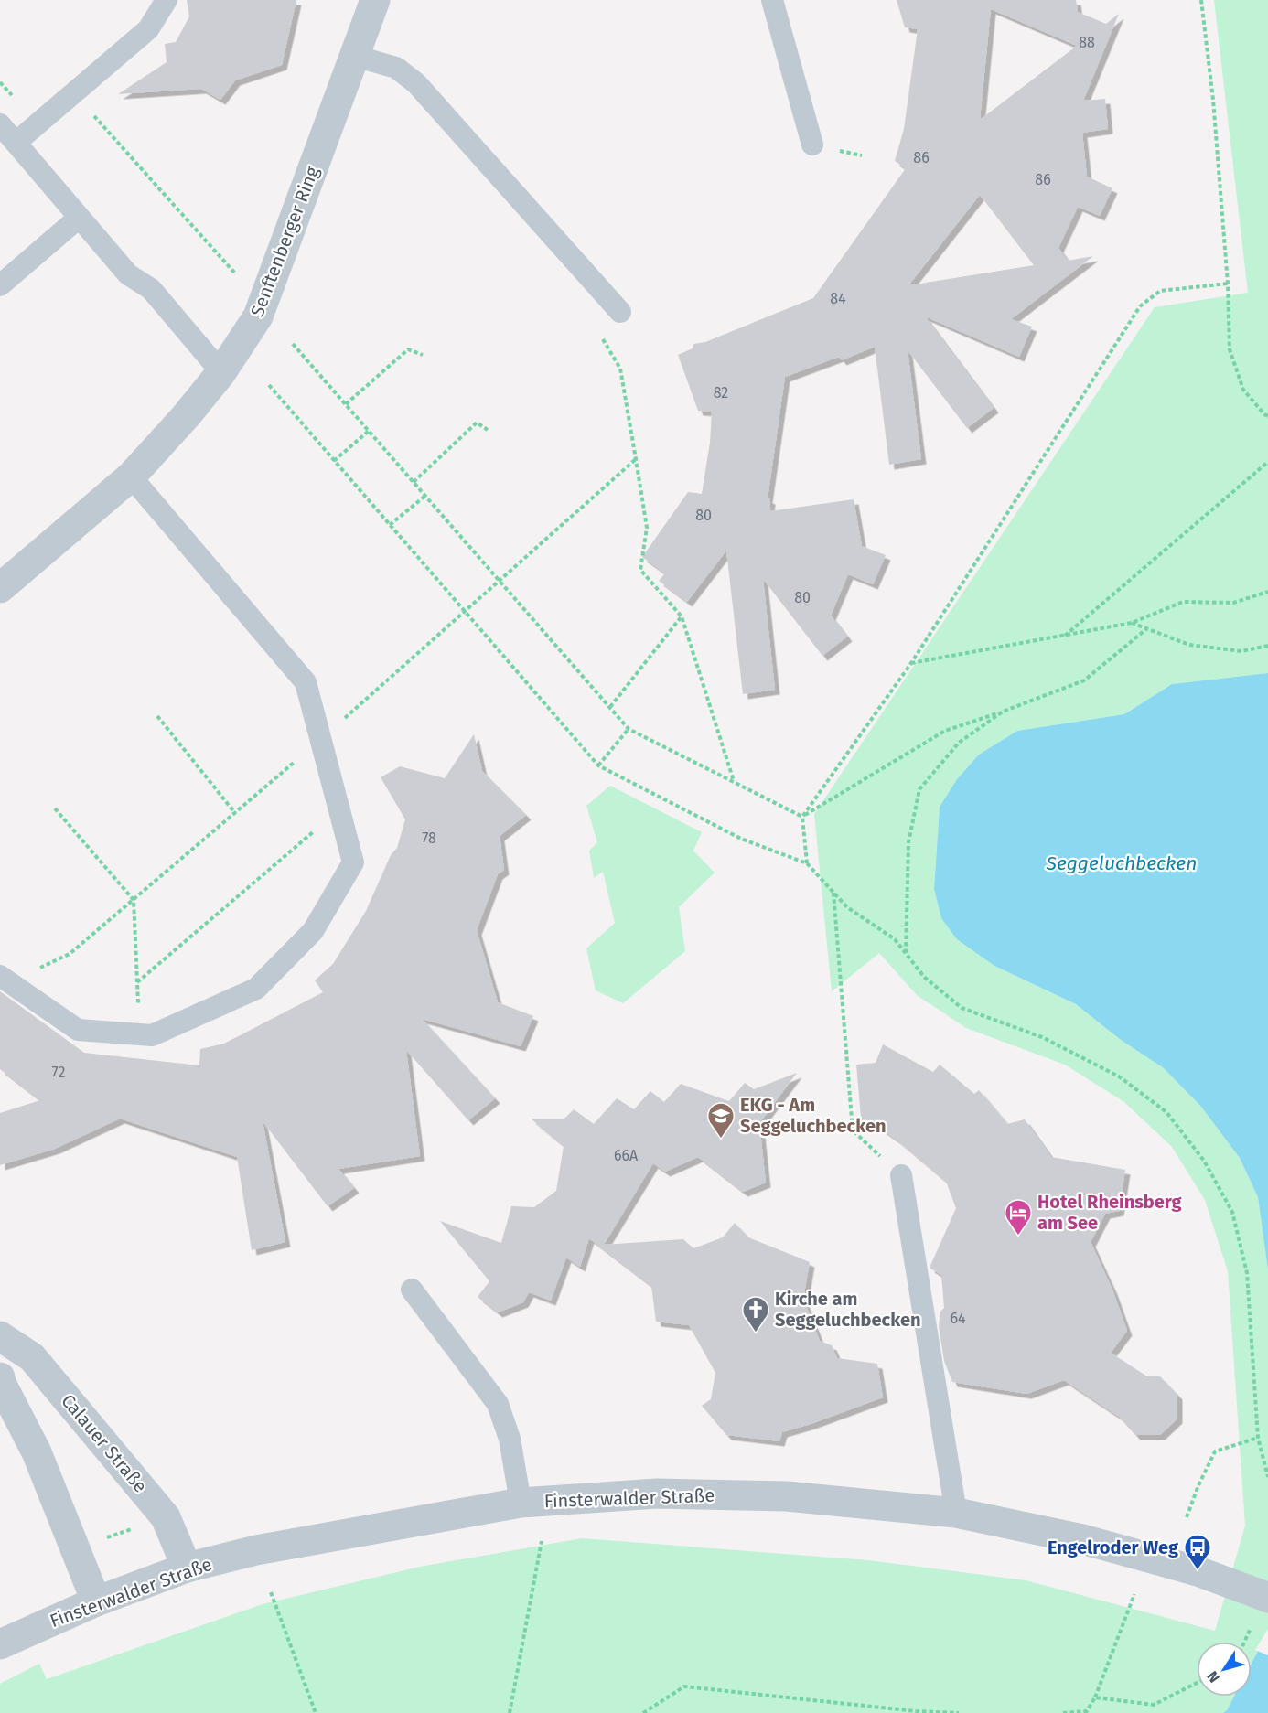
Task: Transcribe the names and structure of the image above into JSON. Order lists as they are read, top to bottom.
{
  "streets": {
    "street": ["Senftenberger Ring", "Calauer Straße", "Finsterwalder Straße"]
  },
  "crossings": [
    ["Calauer Straße", "Finsterwalder Straße"]
  ],
  "water": ["Seggeluchbecken"],
  "places": {
    "school or university": ["EKG - Am Seggeluchbecken"],
    "hotel": ["Hotel Rheinsberg am See"],
    "church": ["Kirche am Seggeluchbecken"],
    "bus stop": ["Engelroder Weg"]
  },
  "house_numbers": [
    "88",
    "86",
    "86",
    "84",
    "82",
    "80",
    "80",
    "78",
    "72",
    "66A",
    "64"
  ],
  "north": "bottom left"
}
